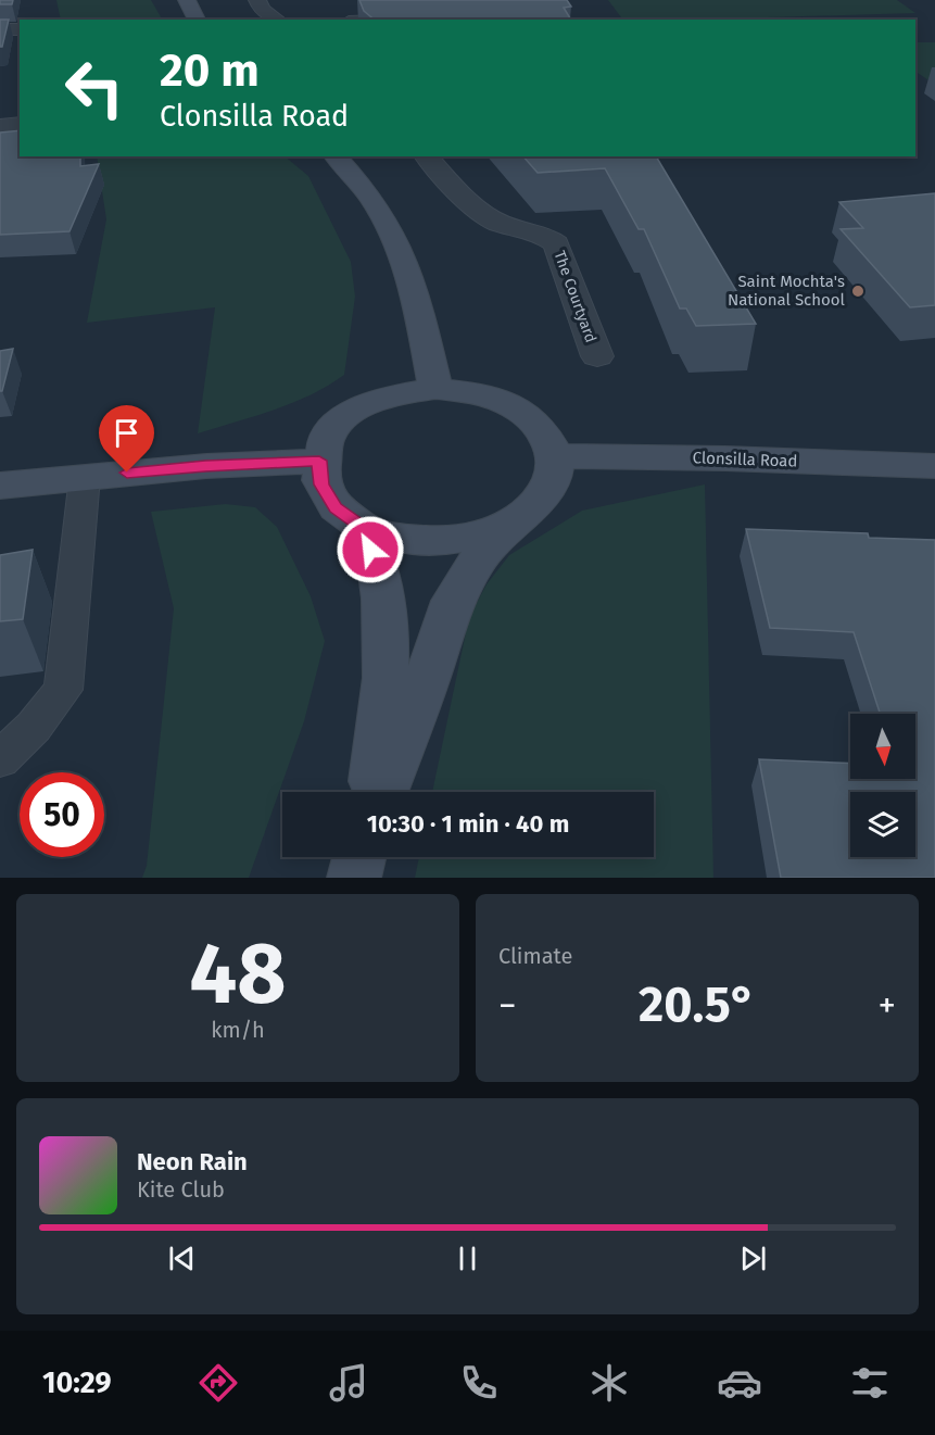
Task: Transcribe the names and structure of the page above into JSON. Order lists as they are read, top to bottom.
{
  "streets": {
    "main road": ["Clonsilla Road"],
    "street": ["The Courtyard"]
  },
  "places": ["Saint Mochta's National School"],
  "north": "bottom",
  "page": {
    "turn": ["20 m", "Clonsilla Road"],
    "limit": "50",
    "trip": "10:30 · 1 min · 40 m",
    "tile": [
      ["48", "km/h"],
      "Climate"
    ],
    "heat": ["−", "20.5°", "+"],
    "song": ["Neon Rain", "Kite Club"],
    "tabs": "10:29"
  }
}
